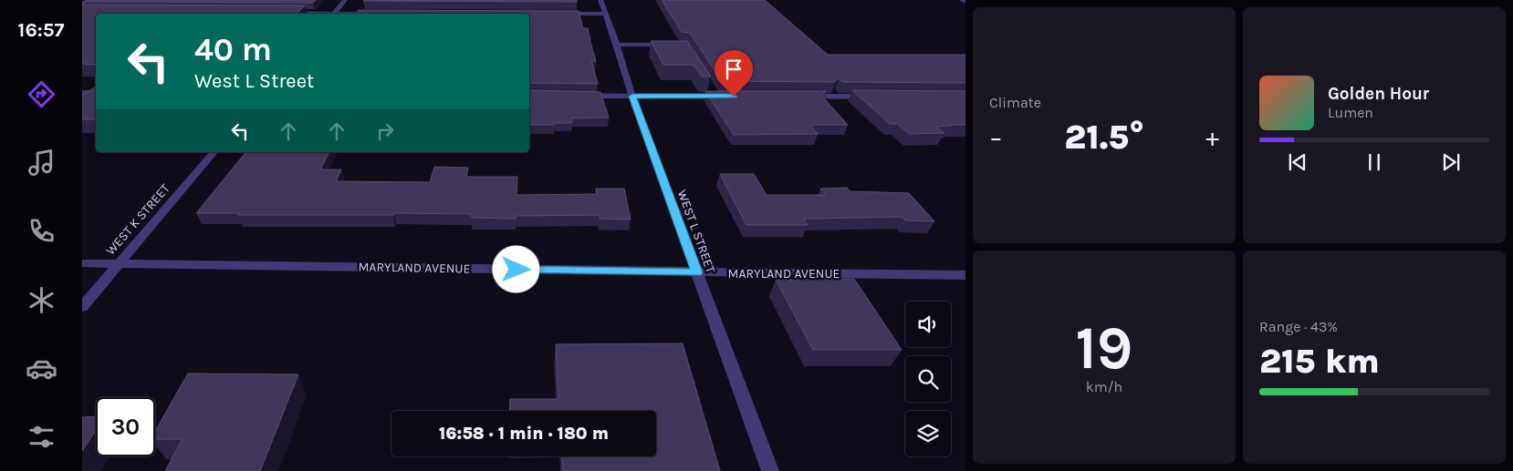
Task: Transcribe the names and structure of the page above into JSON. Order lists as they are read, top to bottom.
{
  "streets": {
    "street": ["WEST K STREET", "WEST L STREET", "MARYLAND AVENUE"]
  },
  "crossings": [
    ["WEST K STREET", "MARYLAND AVENUE"],
    ["WEST L STREET", "MARYLAND AVENUE"]
  ],
  "page": {
    "tabs": "16:57",
    "tile": [
      "Climate",
      ["19", "km/h"],
      ["Range · 43%", "215 km"]
    ],
    "turn": ["40 m", "West L Street"],
    "song": ["Golden Hour", "Lumen"],
    "heat": ["−", "21.5°", "+"],
    "limit": "30",
    "trip": "16:58 · 1 min · 180 m"
  }
}
